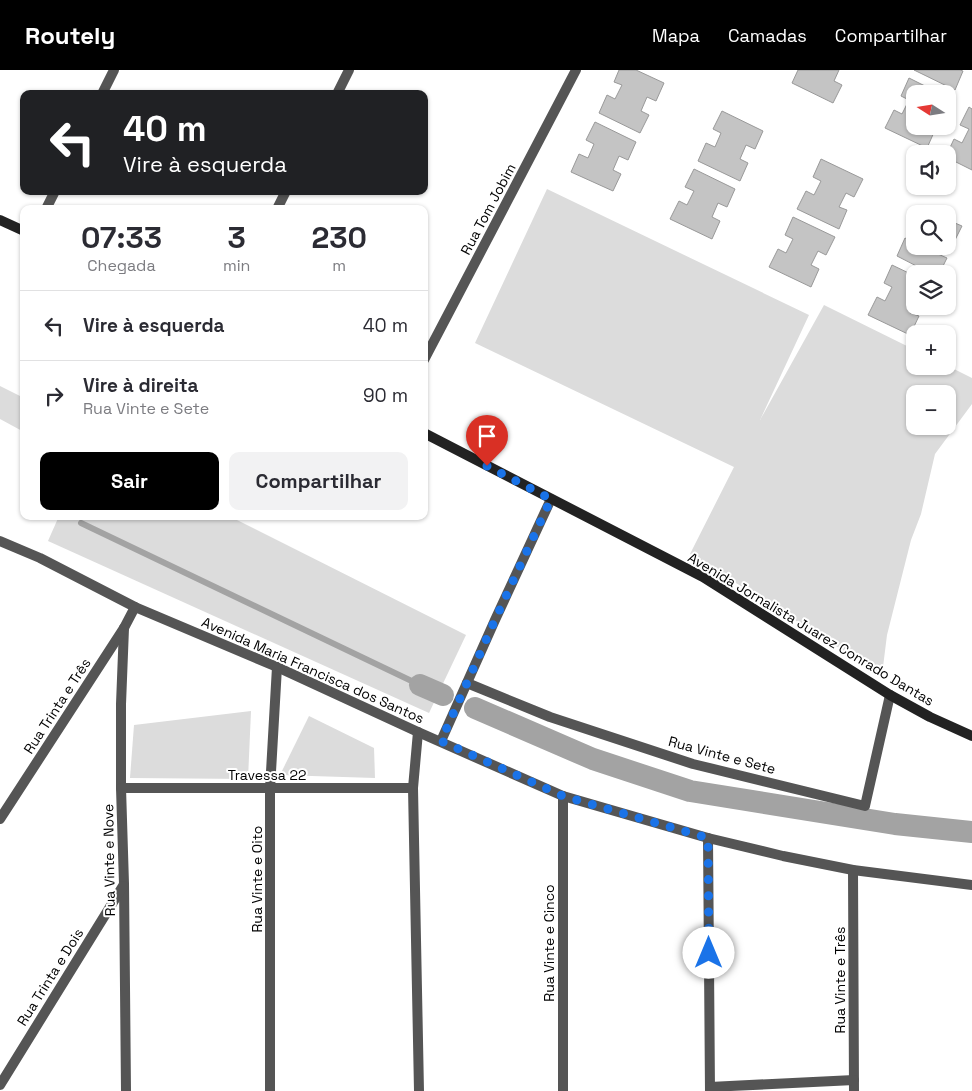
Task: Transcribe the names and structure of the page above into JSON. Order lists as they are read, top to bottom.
{
  "streets": {
    "main road": ["Avenida Jornalista Juarez Conrado Dantas"],
    "street": [
      "Rua Tom Jobim",
      "Avenida Maria Francisca dos Santos",
      "Rua Trinta e Três",
      "Rua Vinte e Sete",
      "Travessa 22",
      "Rua Vinte e Nove",
      "Rua Vinte e Oito",
      "Rua Vinte e Cinco",
      "Rua Trinta e Dois",
      "Rua Vinte e Três"
    ]
  },
  "crossings": [
    ["Avenida Jornalista Juarez Conrado Dantas", "Rua Vinte e Sete"],
    ["Avenida Maria Francisca dos Santos", "Rua Trinta e Três"],
    ["Avenida Maria Francisca dos Santos", "Rua Vinte e Oito"],
    ["Avenida Maria Francisca dos Santos", "Rua Vinte e Cinco"],
    ["Avenida Maria Francisca dos Santos", "Rua Vinte e Três"],
    ["Rua Trinta e Três", "Rua Vinte e Nove"],
    ["Travessa 22", "Rua Vinte e Nove"],
    ["Travessa 22", "Rua Vinte e Oito"],
    ["Rua Vinte e Nove", "Rua Trinta e Dois"]
  ],
  "north": "left",
  "page": {
    "header": "Routely",
    "nav": ["Mapa", "Camadas", "Compartilhar"],
    "map_buttons": ["+", "−"],
    "turn": ["40 m", "Vire à esquerda"],
    "eta": [
      "07:33",
      "Chegada",
      "3",
      "min",
      "230",
      "m"
    ],
    "list": [
      {
        "name": "Vire à esquerda",
        "value": "40 m"
      },
      {
        "name": "Vire à direita",
        "note": "Rua Vinte e Sete",
        "value": "90 m"
      }
    ],
    "buttons": ["Sair", "Compartilhar"]
  }
}
